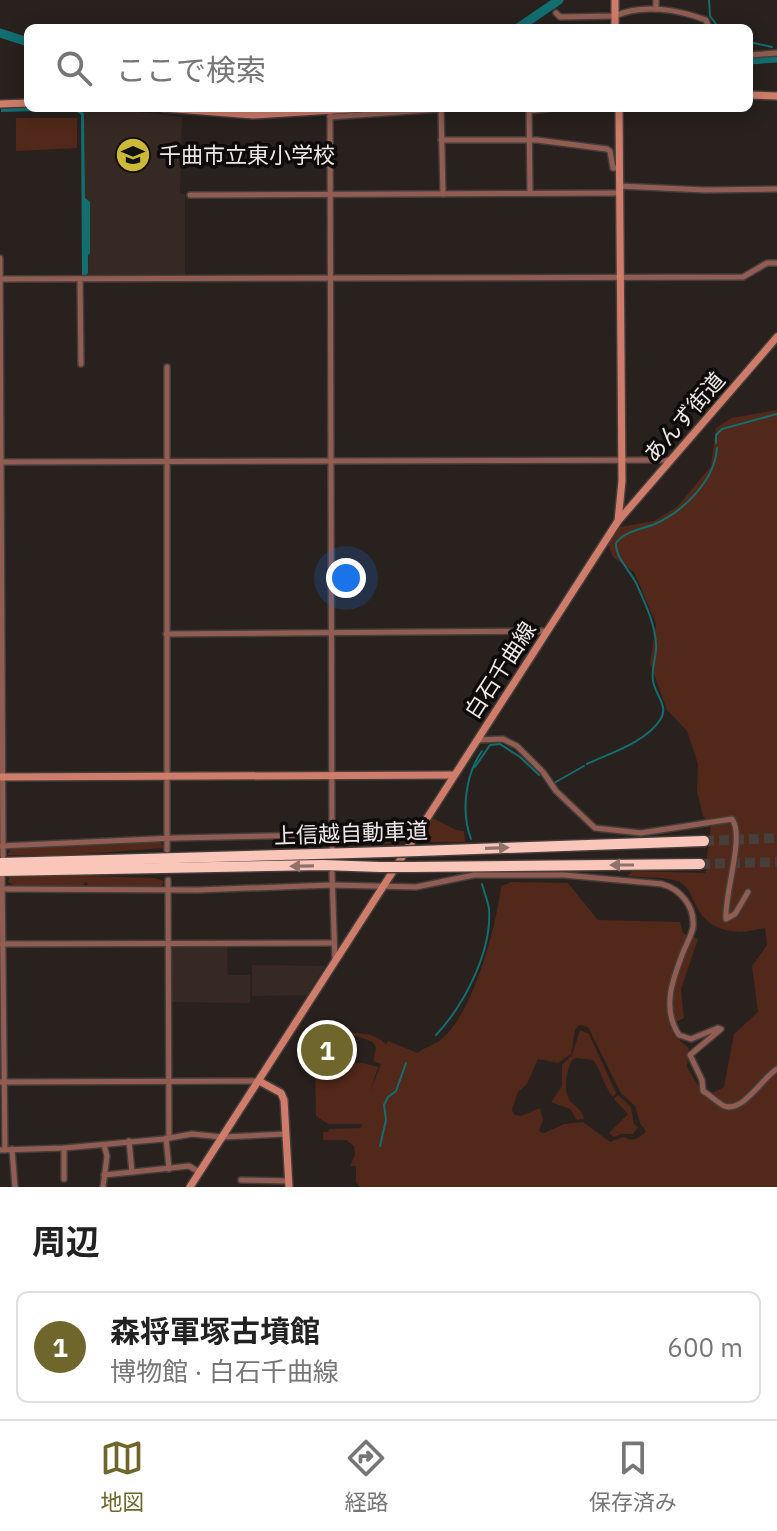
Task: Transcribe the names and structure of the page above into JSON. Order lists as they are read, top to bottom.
{
  "streets": {
    "highway": ["上信越自動車道"],
    "main road": ["あんず街道", "白石千曲線"]
  },
  "crossings": [
    ["あんず街道", "白石千曲線"]
  ],
  "places": {
    "school or university": ["千曲市立東小学校"]
  },
  "page": {
    "search": "ここで検索",
    "pins": "1",
    "heading": "周辺",
    "list": [
      {
        "mark": "1",
        "name": "森将軍塚古墳館",
        "note": "博物館 · 白石千曲線",
        "value": "600 m"
      }
    ],
    "nav": ["地図", "経路", "保存済み"]
  }
}
